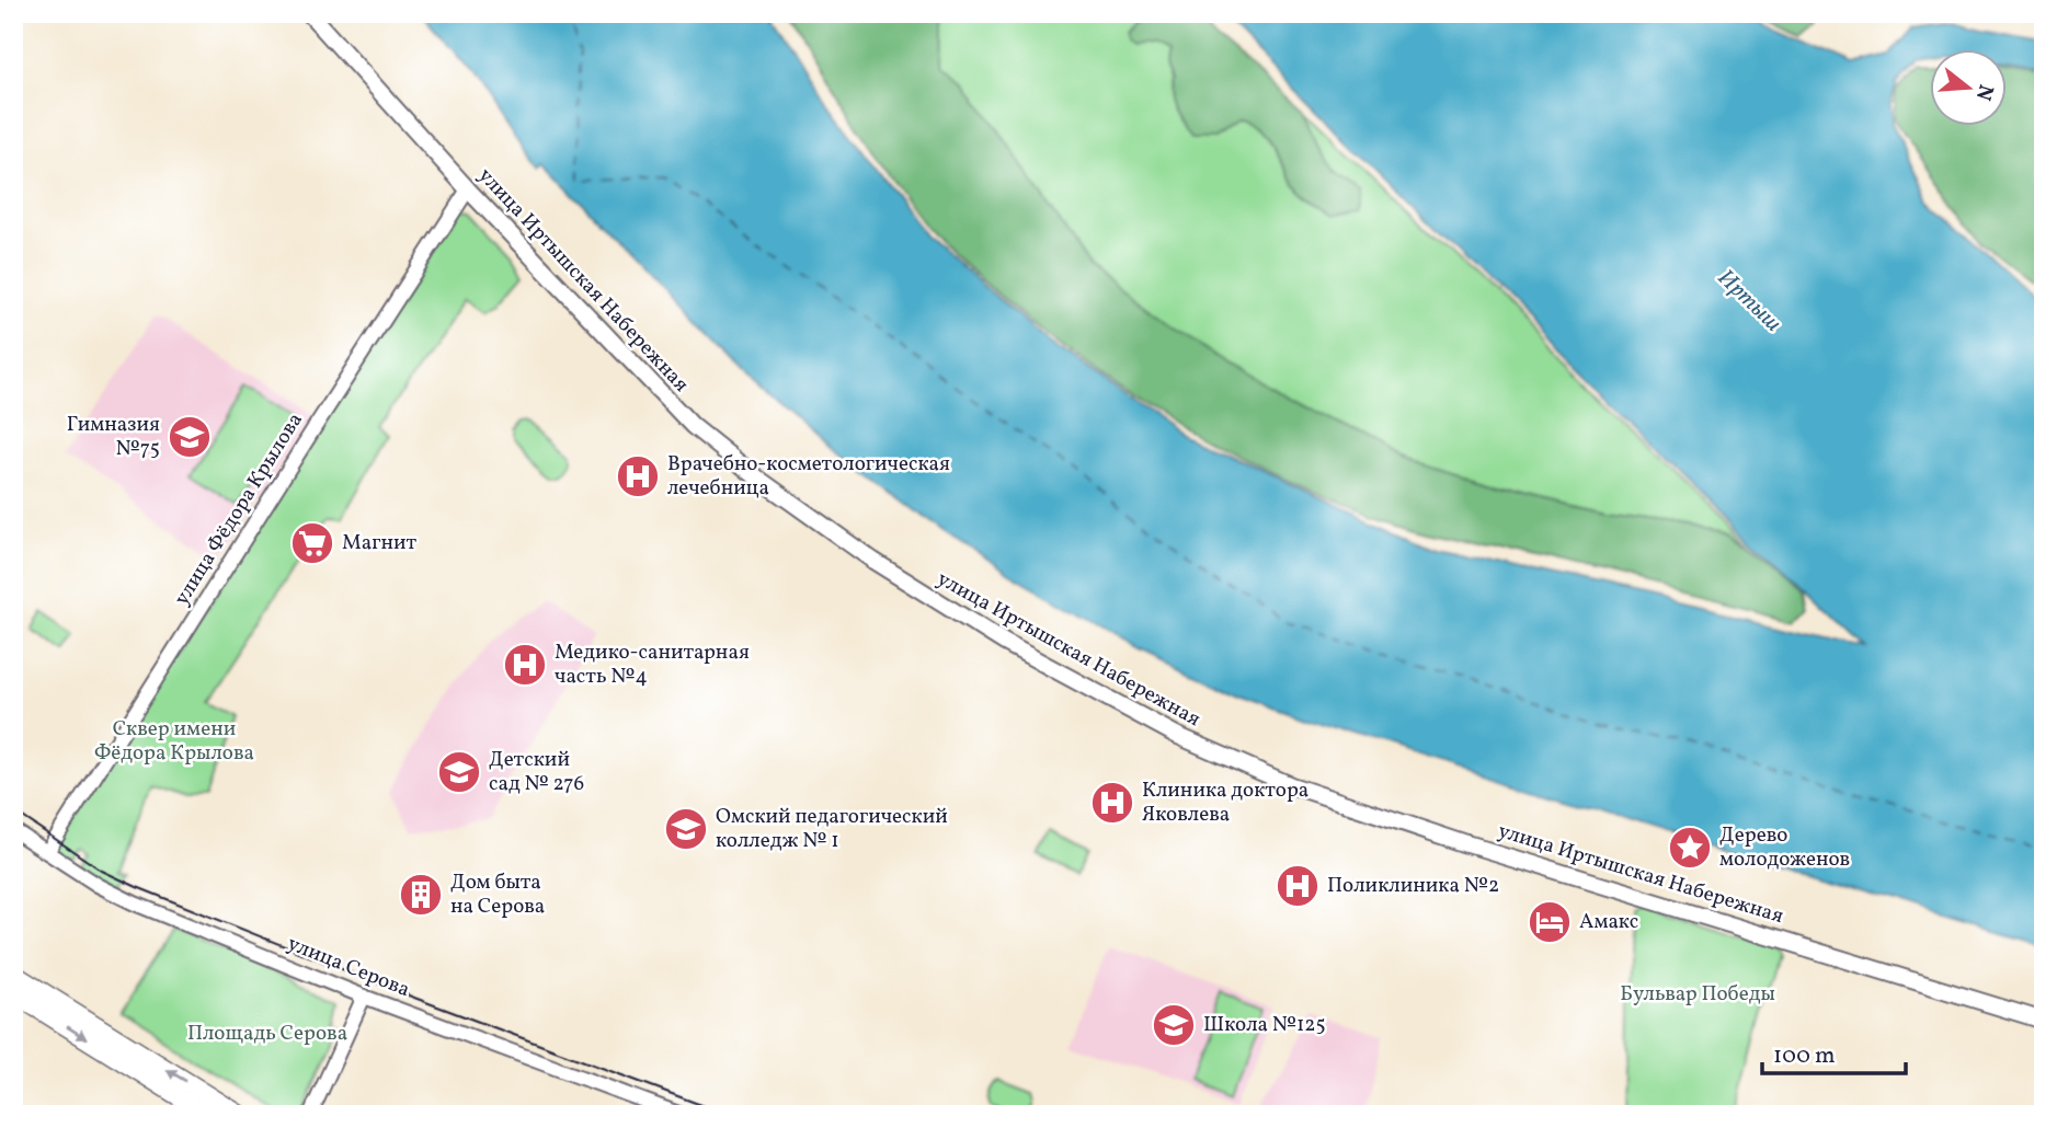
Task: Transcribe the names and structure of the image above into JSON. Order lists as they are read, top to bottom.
{
  "streets": {
    "main road": ["улица Иртышская Набережная"],
    "street": ["улица Фёдора Крылова", "улица Серова"]
  },
  "crossings": [
    ["улица Иртышская Набережная", "улица Фёдора Крылова"],
    ["улица Фёдора Крылова", "улица Серова"]
  ],
  "water": ["Иртыш"],
  "parks": ["Сквер имени Фёдора Крылова", "Бульвар Победы", "Площадь Серова"],
  "places": {
    "school or university": [
      "Гимназия №75",
      "Детский сад № 276",
      "Омский педагогический колледж № 1",
      "Школа №125"
    ],
    "hospital": [
      "Врачебно-косметологическая лечебница",
      "Медико-санитарная часть №4",
      "Клиника доктора Яковлева",
      "Поликлиника №2"
    ],
    "supermarket": ["Магнит"],
    "place": ["Дерево молодоженов"],
    "building": ["Дом быта на Серова"],
    "hotel": ["Амакс"]
  },
  "scale_bar": "100 m",
  "north": "right"
}
